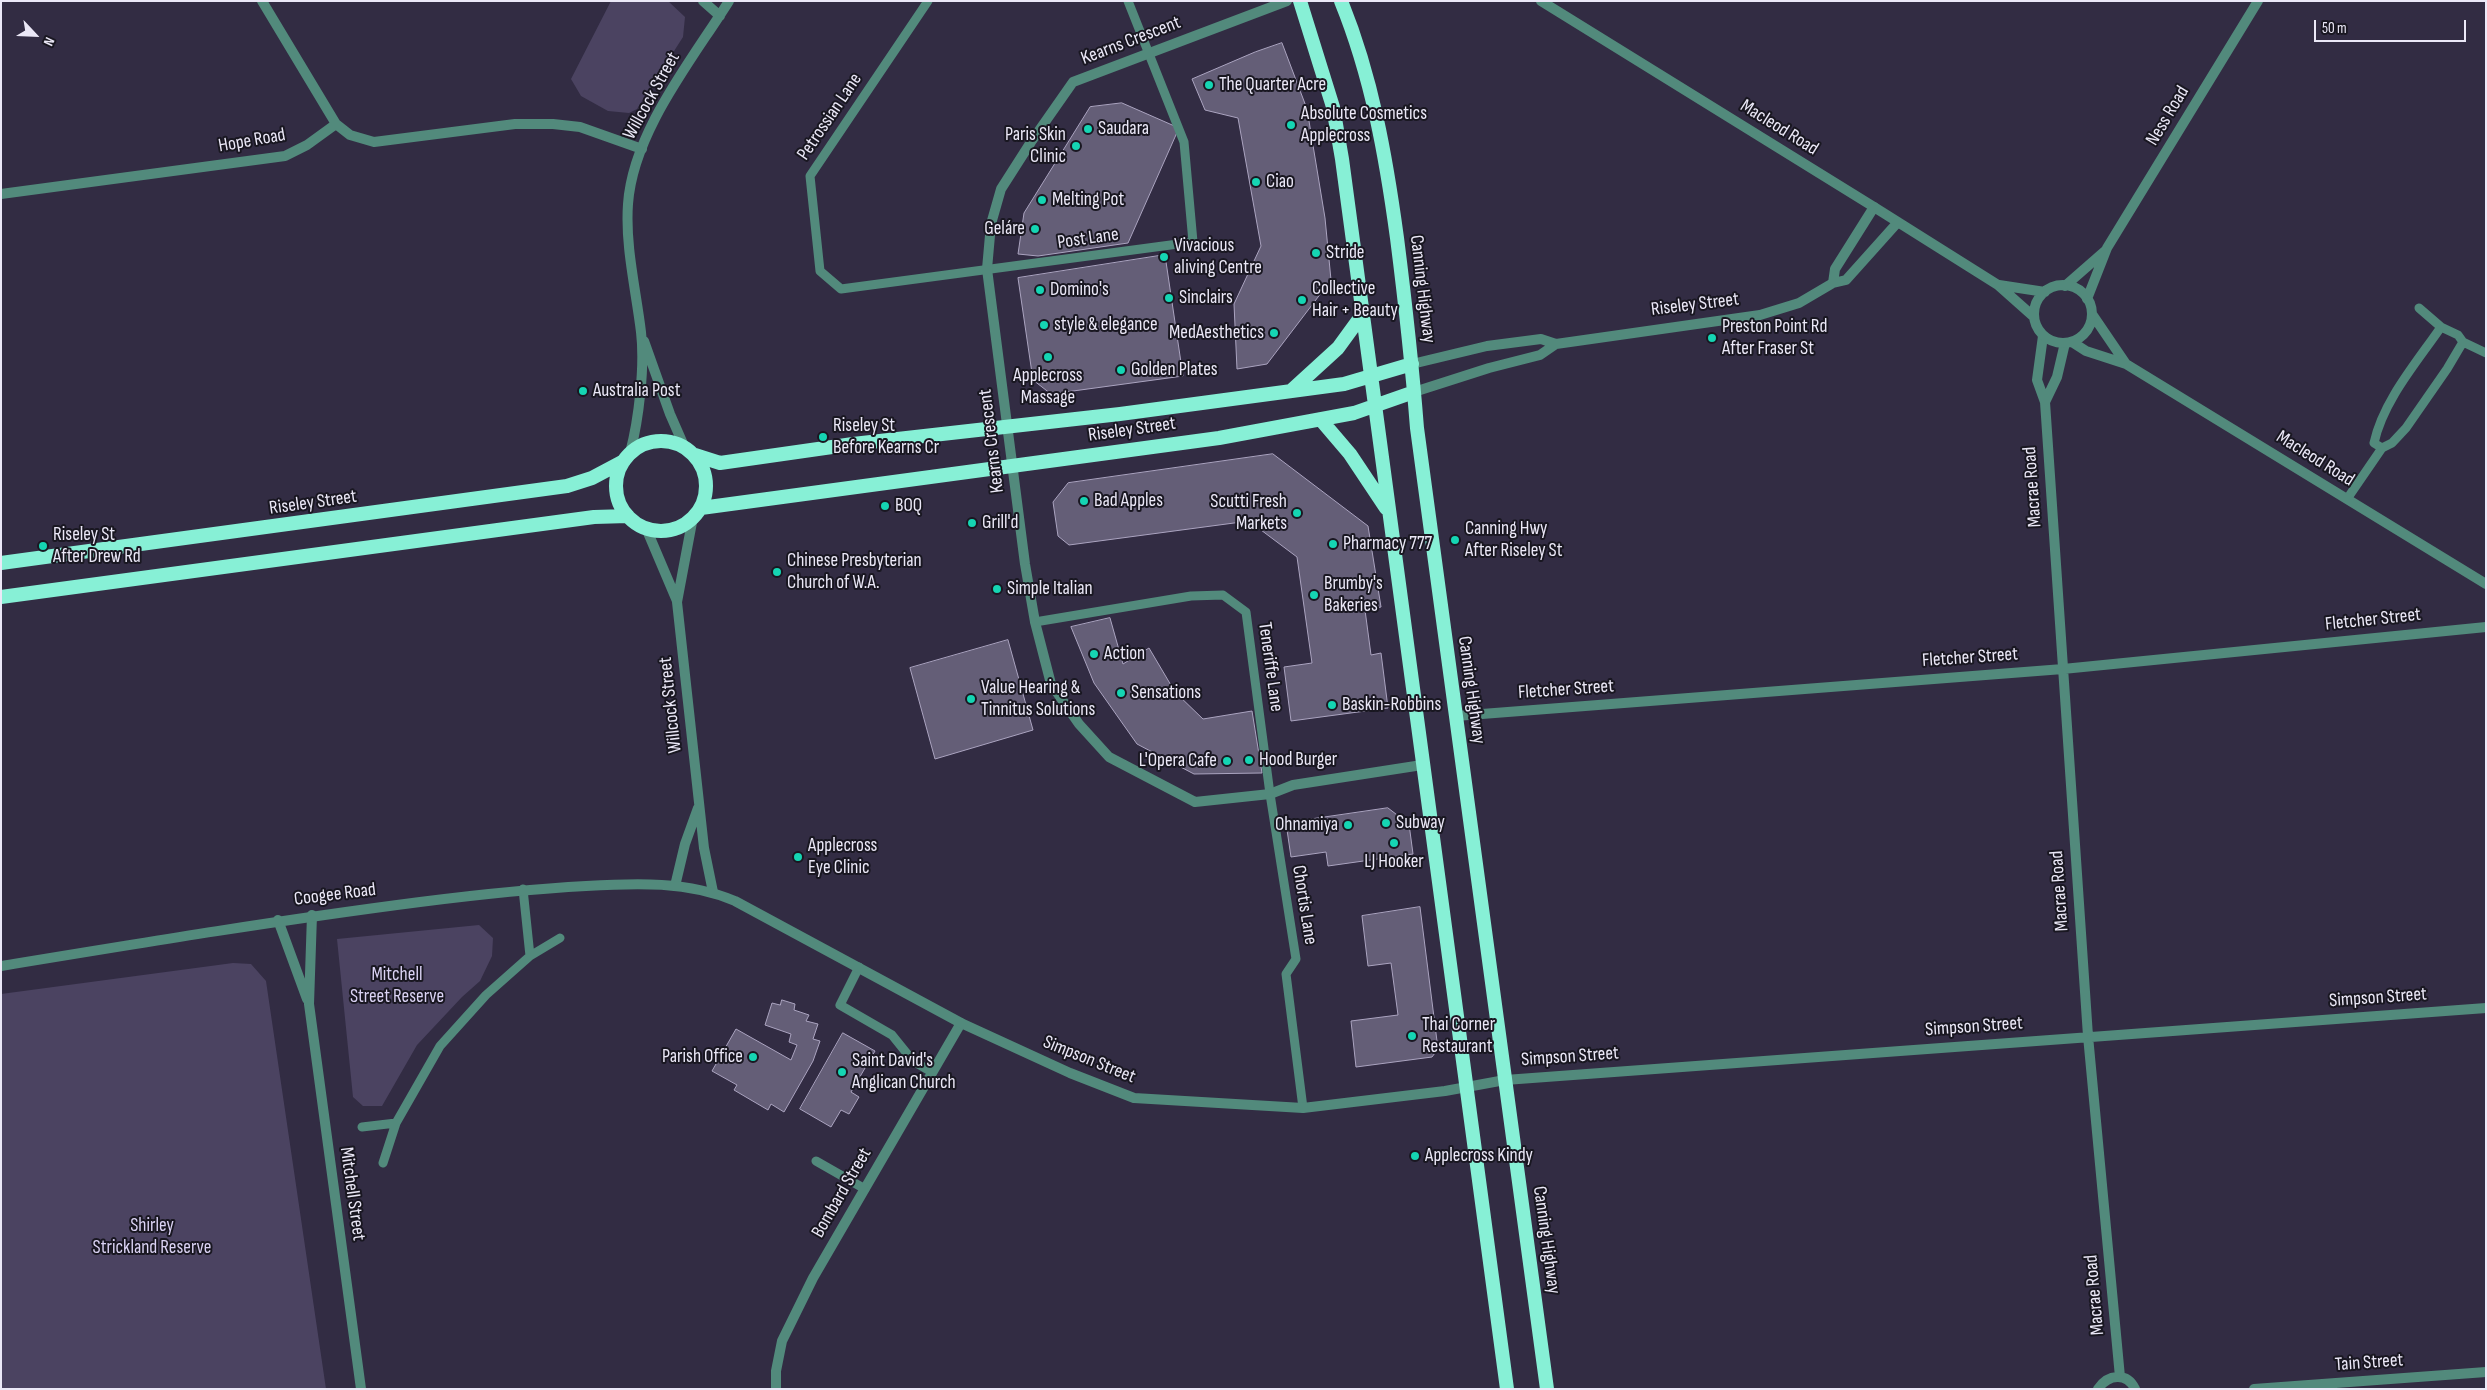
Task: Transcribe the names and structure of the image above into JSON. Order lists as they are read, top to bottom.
{
  "streets": {
    "highway": ["Canning Highway", "Riseley Street"],
    "street": [
      "Kearns Crescent",
      "Willcock Street",
      "Ness Road",
      "Macleod Road",
      "Hope Road",
      "Macrae Road",
      "Fletcher Street",
      "Coogee Road",
      "Simpson Street",
      "Bombard Street",
      "Mitchell Street",
      "Tain Street"
    ],
    "lane": [
      "Petrossian Lane",
      "Post Lane",
      "Teneriffe Lane",
      "Chortis Lane"
    ]
  },
  "crossings": [
    ["Kearns Crescent", "Petrossian Lane"],
    ["Kearns Crescent", "Post Lane"],
    ["Kearns Crescent", "Riseley Street"],
    ["Kearns Crescent", "Teneriffe Lane"],
    ["Kearns Crescent", "Chortis Lane"],
    ["Willcock Street", "Riseley Street"],
    ["Willcock Street", "Coogee Road"],
    ["Willcock Street", "Simpson Street"],
    ["Ness Road", "Macleod Road"],
    ["Ness Road", "Macrae Road"],
    ["Petrossian Lane", "Post Lane"],
    ["Macleod Road", "Riseley Street"],
    ["Macleod Road", "Macrae Road"],
    ["Canning Highway", "Riseley Street"],
    ["Canning Highway", "Fletcher Street"],
    ["Canning Highway", "Simpson Street"],
    ["Macrae Road", "Fletcher Street"],
    ["Macrae Road", "Simpson Street"],
    ["Teneriffe Lane", "Chortis Lane"],
    ["Coogee Road", "Simpson Street"],
    ["Coogee Road", "Mitchell Street"],
    ["Chortis Lane", "Simpson Street"],
    ["Simpson Street", "Bombard Street"]
  ],
  "parks": ["Mitchell Street Reserve", "Shirley Strickland Reserve"],
  "places": [
    "The Quarter Acre",
    "Absolute Cosmetics Applecross",
    "Saudara",
    "Paris Skin Clinic",
    "Ciao",
    "Melting Pot",
    "Geláre",
    "Stride",
    "Vivacious aliving Centre",
    "Domino's",
    "Sinclairs",
    "Collective Hair + Beauty",
    "style & elegance",
    "MedAesthetics",
    "Preston Point Rd After Fraser St",
    "Applecross Massage",
    "Golden Plates",
    "Australia Post",
    "Riseley St Before Kearns Cr",
    "Bad Apples",
    "BOQ",
    "Scutti Fresh Markets",
    "Grill'd",
    "Canning Hwy After Riseley St",
    "Pharmacy 777",
    "Riseley St After Drew Rd",
    "Chinese Presbyterian Church of W.A.",
    "Simple Italian",
    "Brumby's Bakeries",
    "Action",
    "Sensations",
    "Value Hearing & Tinnitus Solutions",
    "Baskin-Robbins",
    "Hood Burger",
    "L'Opera Cafe",
    "Subway",
    "Ohnamiya",
    "LJ Hooker",
    "Applecross Eye Clinic",
    "Thai Corner Restaurant",
    "Parish Office",
    "Saint David's Anglican Church",
    "Applecross Kindy"
  ],
  "scale_bar": "50 m",
  "north": "bottom right"
}
